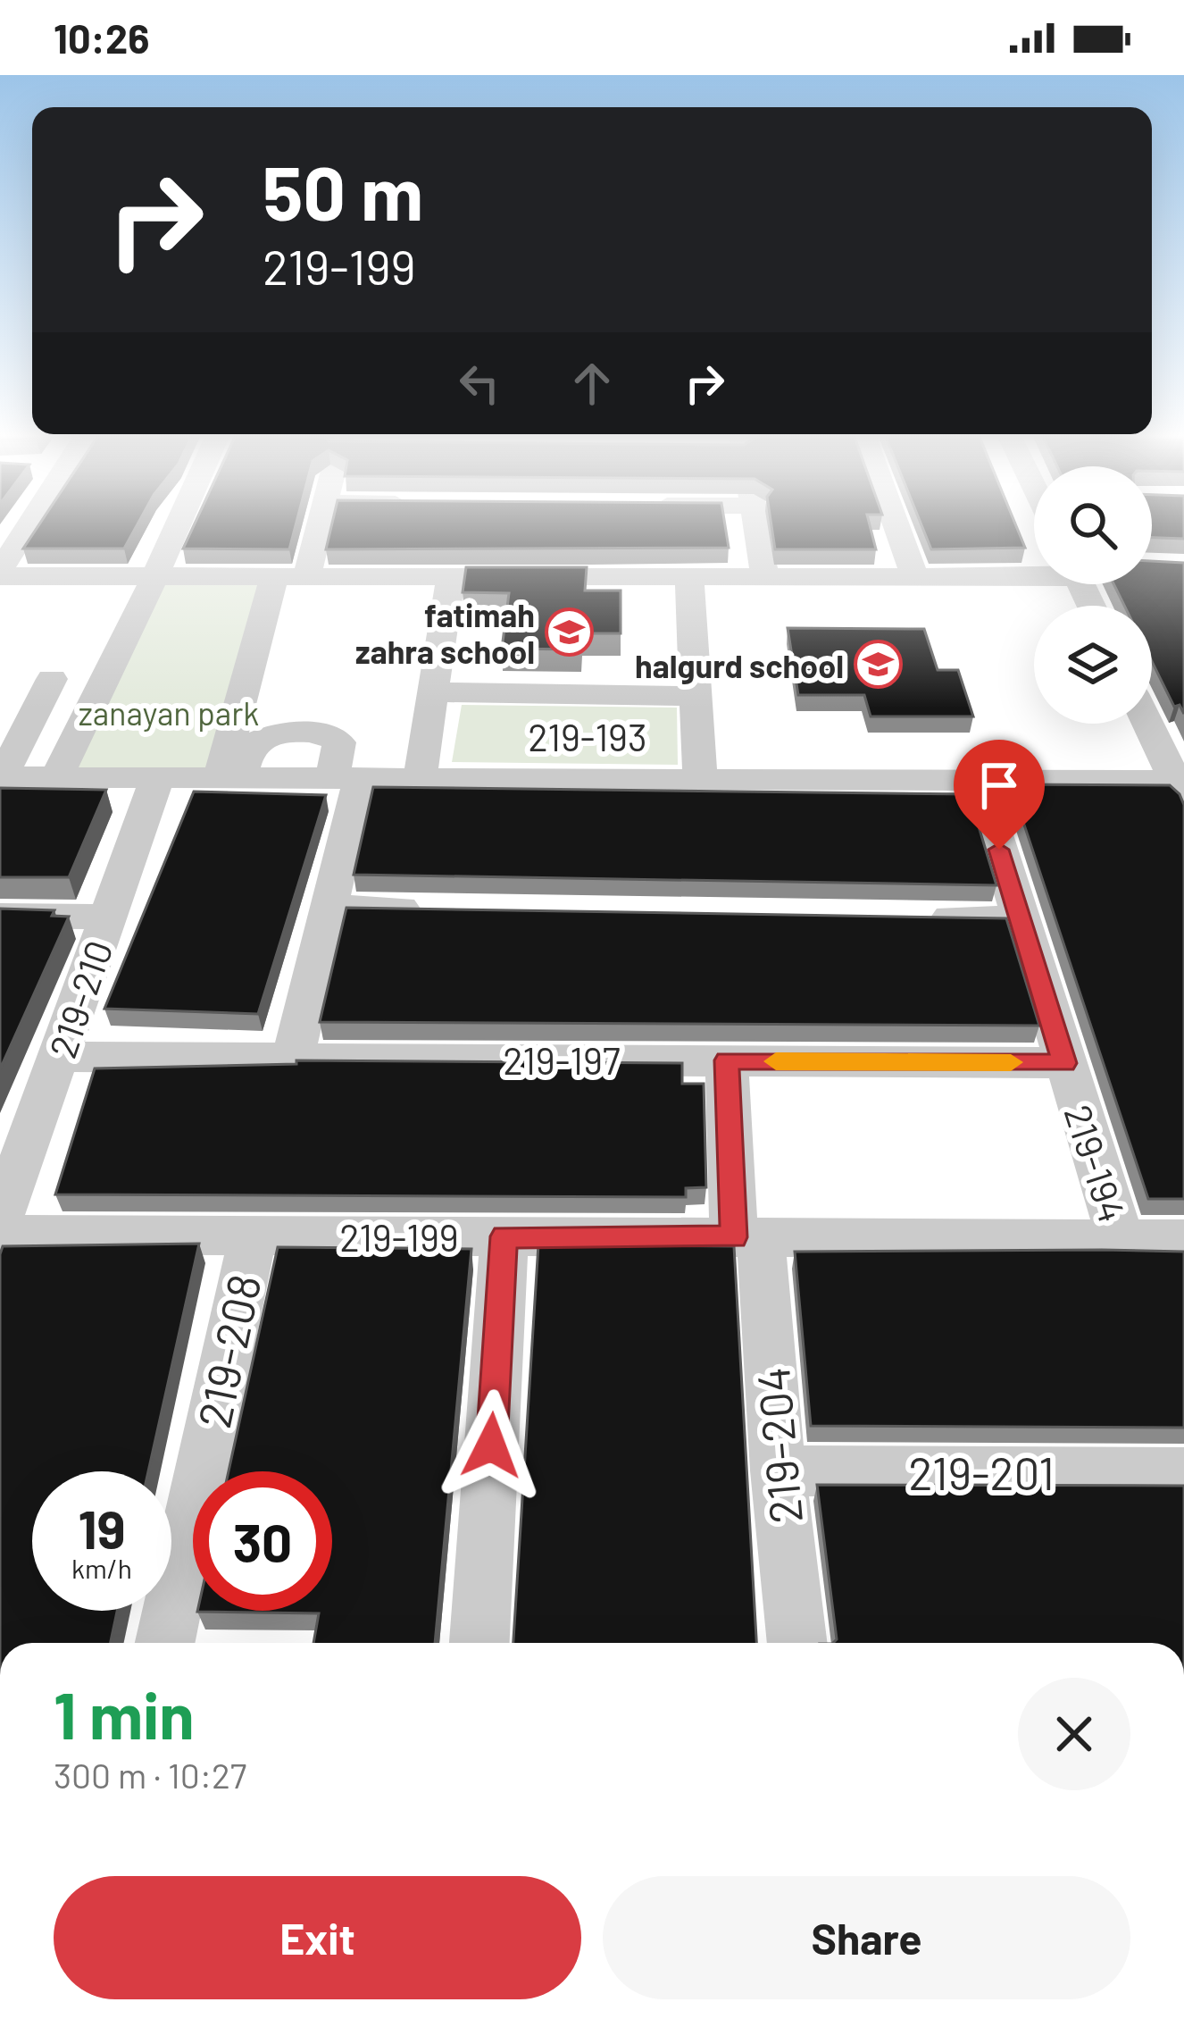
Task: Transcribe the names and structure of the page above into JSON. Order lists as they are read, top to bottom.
{
  "streets": {
    "street": [
      "219-193",
      "219-210",
      "219-197",
      "219-194",
      "219-199",
      "219-208",
      "219-204",
      "219-201"
    ]
  },
  "crossings": [
    ["219-193", "219-210"],
    ["219-193", "219-194"],
    ["219-210", "219-197"],
    ["219-197", "219-194"],
    ["219-197", "219-204"],
    ["219-194", "219-199"],
    ["219-199", "219-208"],
    ["219-199", "219-204"],
    ["219-204", "219-201"]
  ],
  "parks": ["zanayan park"],
  "places": {
    "school or university": ["fatimah zahra school", "halgurd school"]
  },
  "page": {
    "status": "10:26",
    "turn": ["50 m", "219-199"],
    "speed": "19 km/h",
    "limit": "30",
    "heading": ["1 min", "300 m · 10:27"],
    "buttons": ["Exit", "Share"]
  }
}
